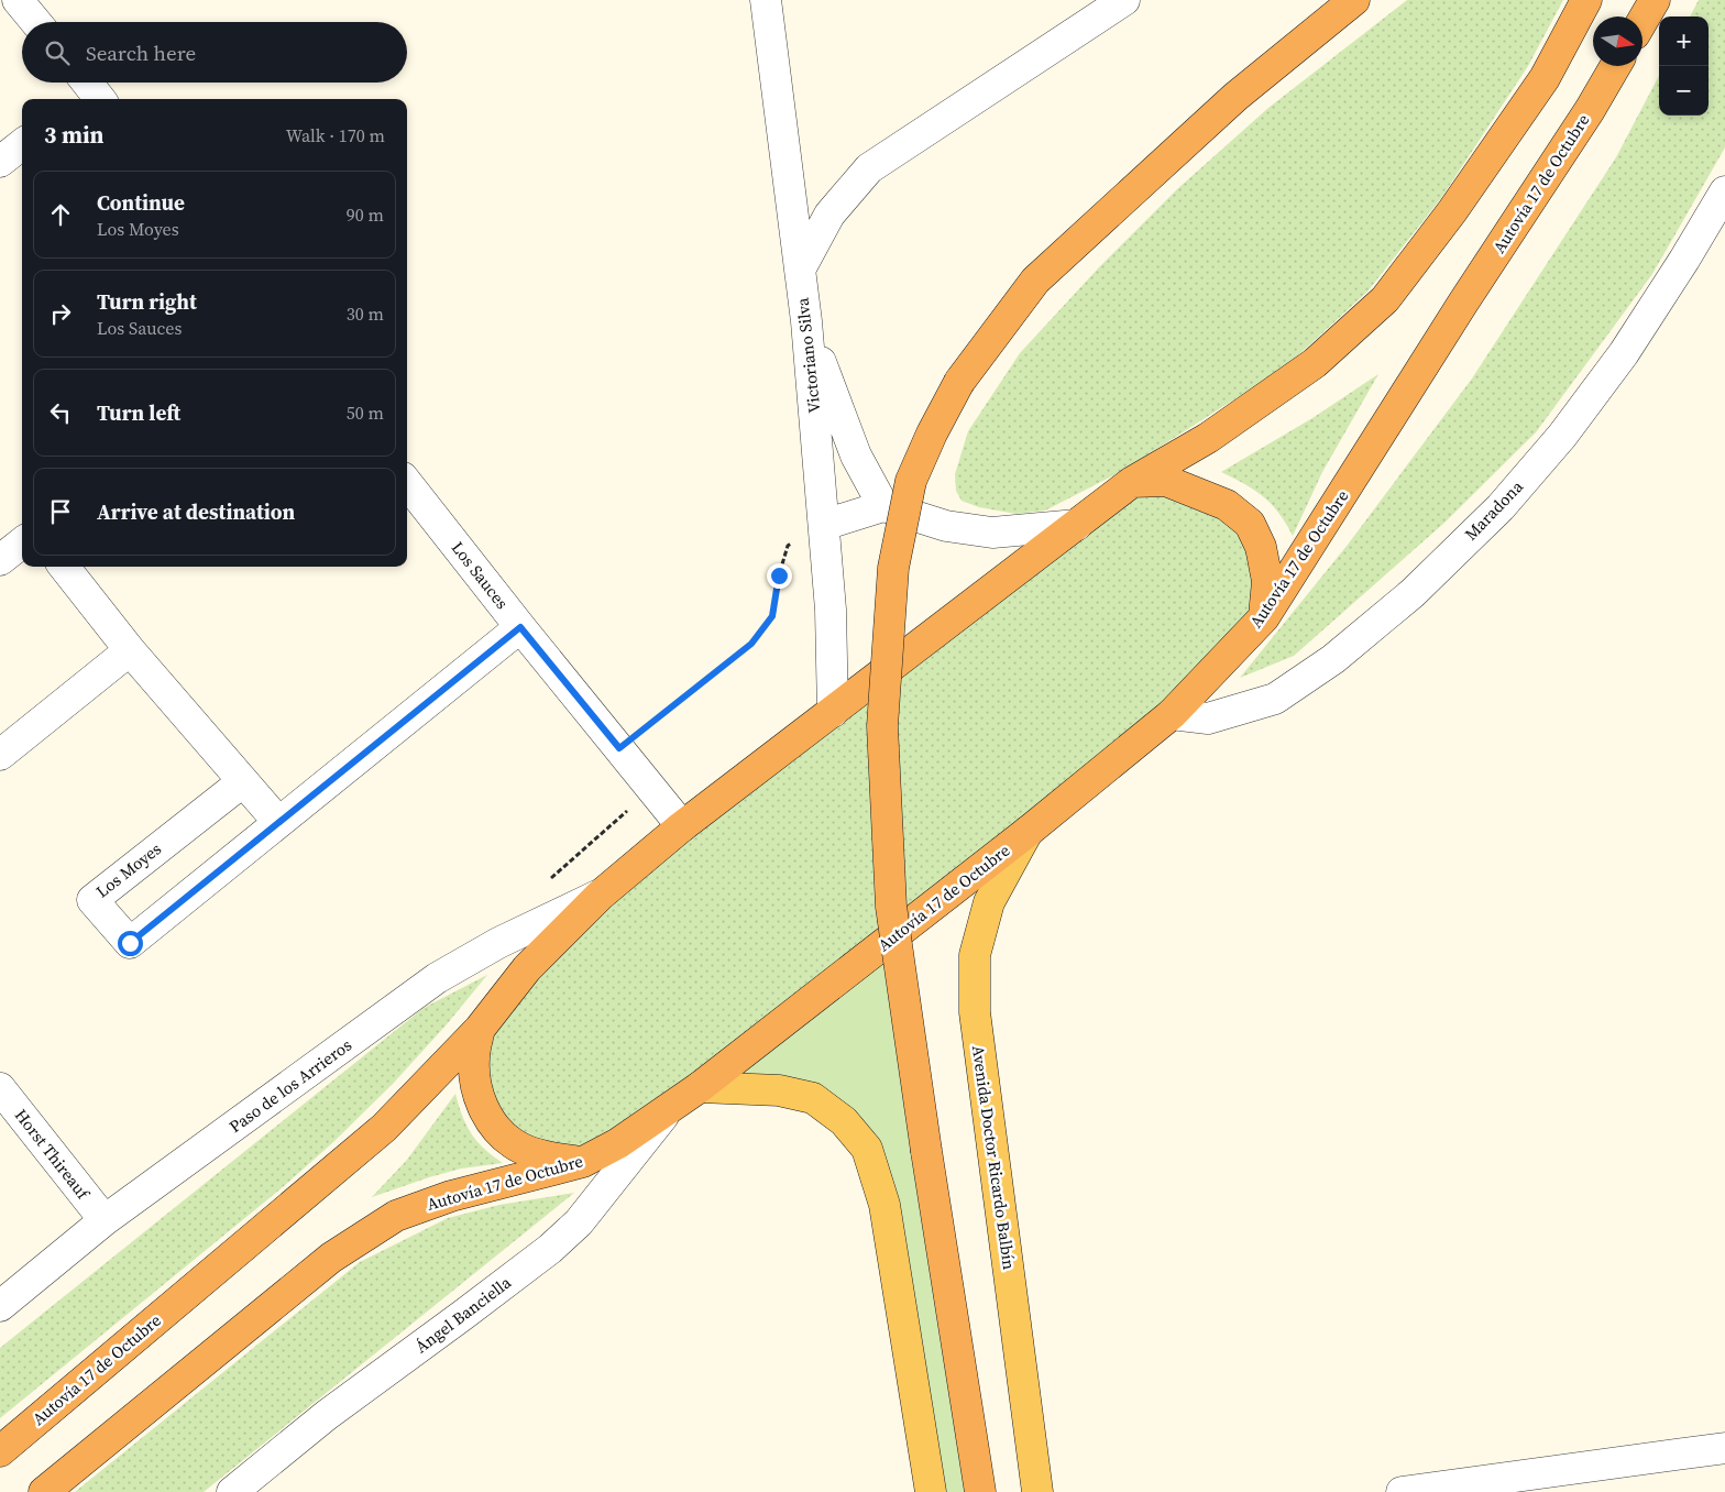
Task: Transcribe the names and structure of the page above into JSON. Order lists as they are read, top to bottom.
{
  "streets": {
    "highway": ["Autovía 17 de Octubre"],
    "main road": ["Avenida Doctor Ricardo Balbín"],
    "street": [
      "Victoriano Silva",
      "Maradona",
      "Los Sauces",
      "Los Moyes",
      "Paso de los Arrieros",
      "Horst Thireauf",
      "Ángel Banciella"
    ]
  },
  "crossings": [
    ["Autovía 17 de Octubre", "Victoriano Silva"],
    ["Autovía 17 de Octubre", "Maradona"],
    ["Autovía 17 de Octubre", "Los Sauces"],
    ["Autovía 17 de Octubre", "Paso de los Arrieros"],
    ["Autovía 17 de Octubre", "Avenida Doctor Ricardo Balbín"],
    ["Autovía 17 de Octubre", "Ángel Banciella"],
    ["Los Sauces", "Los Moyes"],
    ["Paso de los Arrieros", "Horst Thireauf"]
  ],
  "north": "right",
  "page": {
    "map_buttons": ["+", "−"],
    "search": "Search here",
    "heading": ["3 min", "Walk · 170 m"],
    "list": [
      ["Continue", "Los Moyes", "90 m"],
      ["Turn right", "Los Sauces", "30 m"],
      ["Turn left", "50 m"],
      "Arrive at destination"
    ]
  }
}
